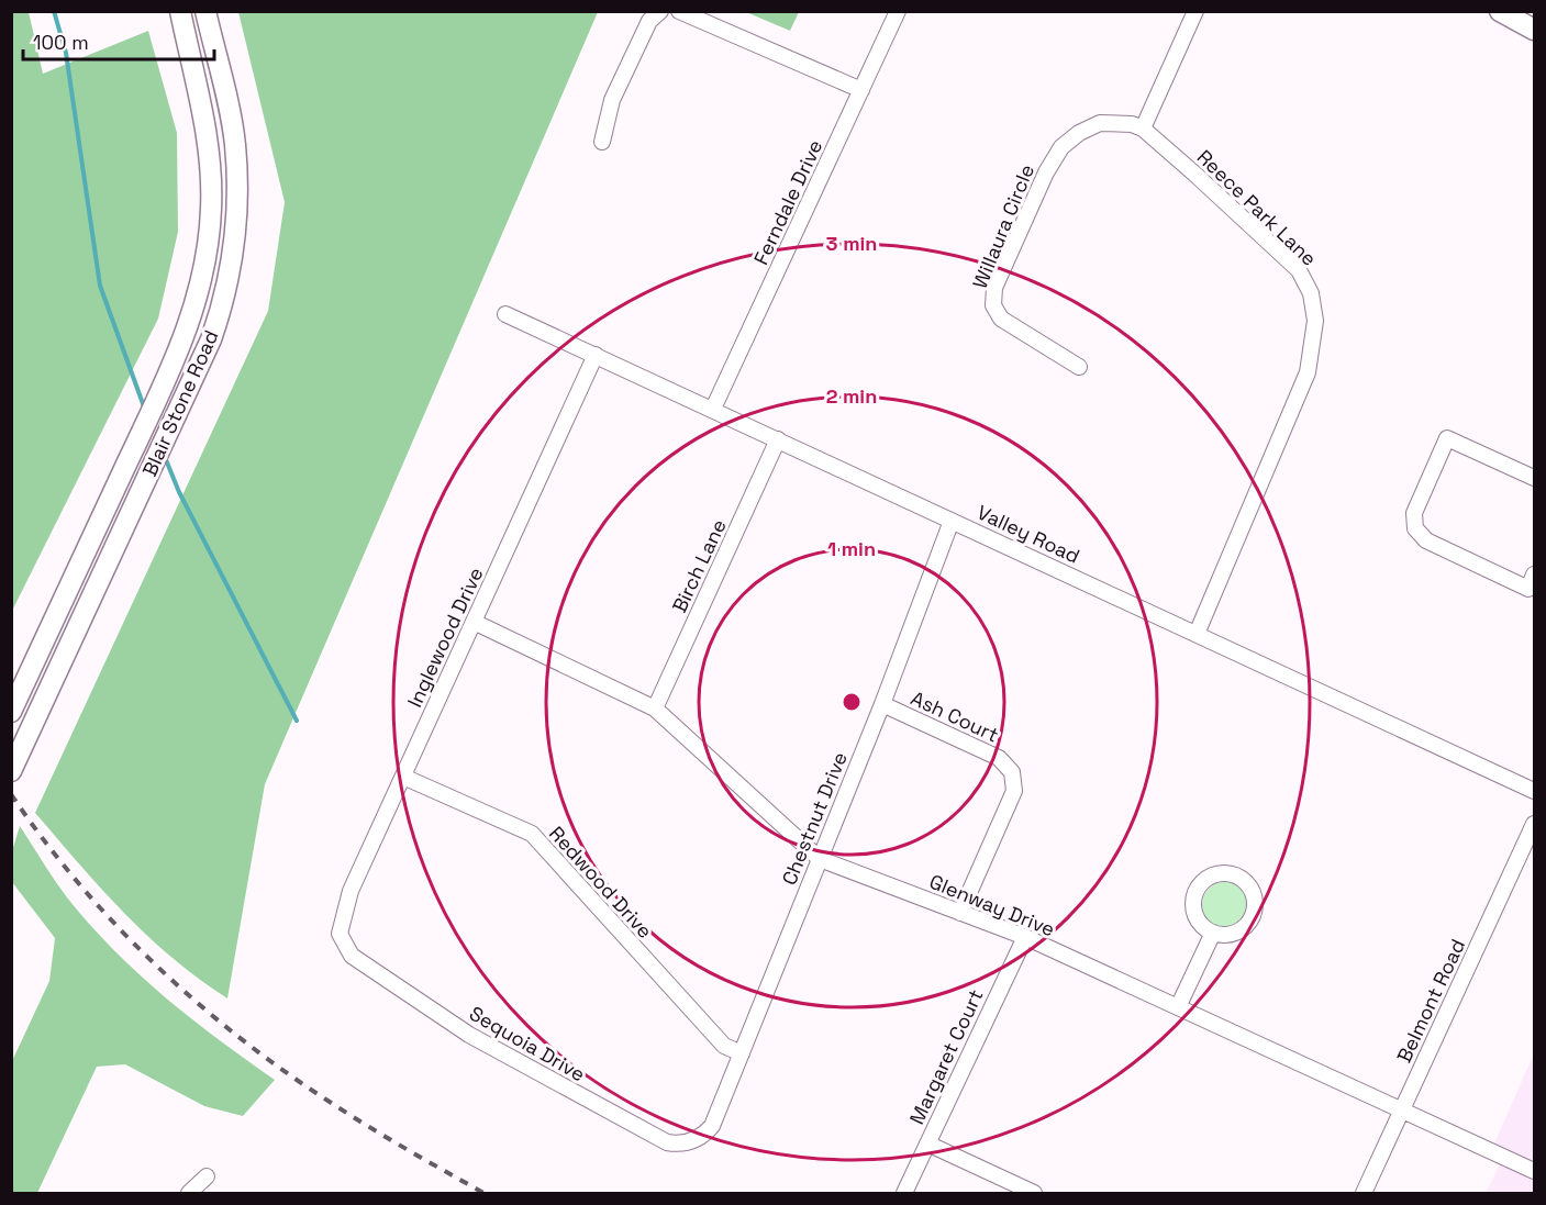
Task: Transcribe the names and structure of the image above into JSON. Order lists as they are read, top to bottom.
{
  "streets": {
    "main road": ["Blair Stone Road"],
    "street": [
      "Ferndale Drive",
      "Reece Park Lane",
      "Willaura Circle",
      "Valley Road",
      "Birch Lane",
      "Inglewood Drive",
      "Ash Court",
      "Chestnut Drive",
      "Redwood Drive",
      "Glenway Drive",
      "Belmont Road",
      "Sequoia Drive",
      "Margaret Court"
    ]
  },
  "crossings": [
    ["Ferndale Drive", "Valley Road"],
    ["Reece Park Lane", "Willaura Circle"],
    ["Reece Park Lane", "Valley Road"],
    ["Valley Road", "Birch Lane"],
    ["Valley Road", "Inglewood Drive"],
    ["Valley Road", "Chestnut Drive"],
    ["Birch Lane", "Glenway Drive"],
    ["Inglewood Drive", "Redwood Drive"],
    ["Inglewood Drive", "Glenway Drive"],
    ["Inglewood Drive", "Sequoia Drive"],
    ["Ash Court", "Chestnut Drive"],
    ["Ash Court", "Glenway Drive"],
    ["Chestnut Drive", "Redwood Drive"],
    ["Chestnut Drive", "Glenway Drive"],
    ["Chestnut Drive", "Sequoia Drive"],
    ["Glenway Drive", "Belmont Road"],
    ["Glenway Drive", "Margaret Court"]
  ],
  "scale_bar": "100 m",
  "rings": ["3 min", "2 min", "1 min"]
}
